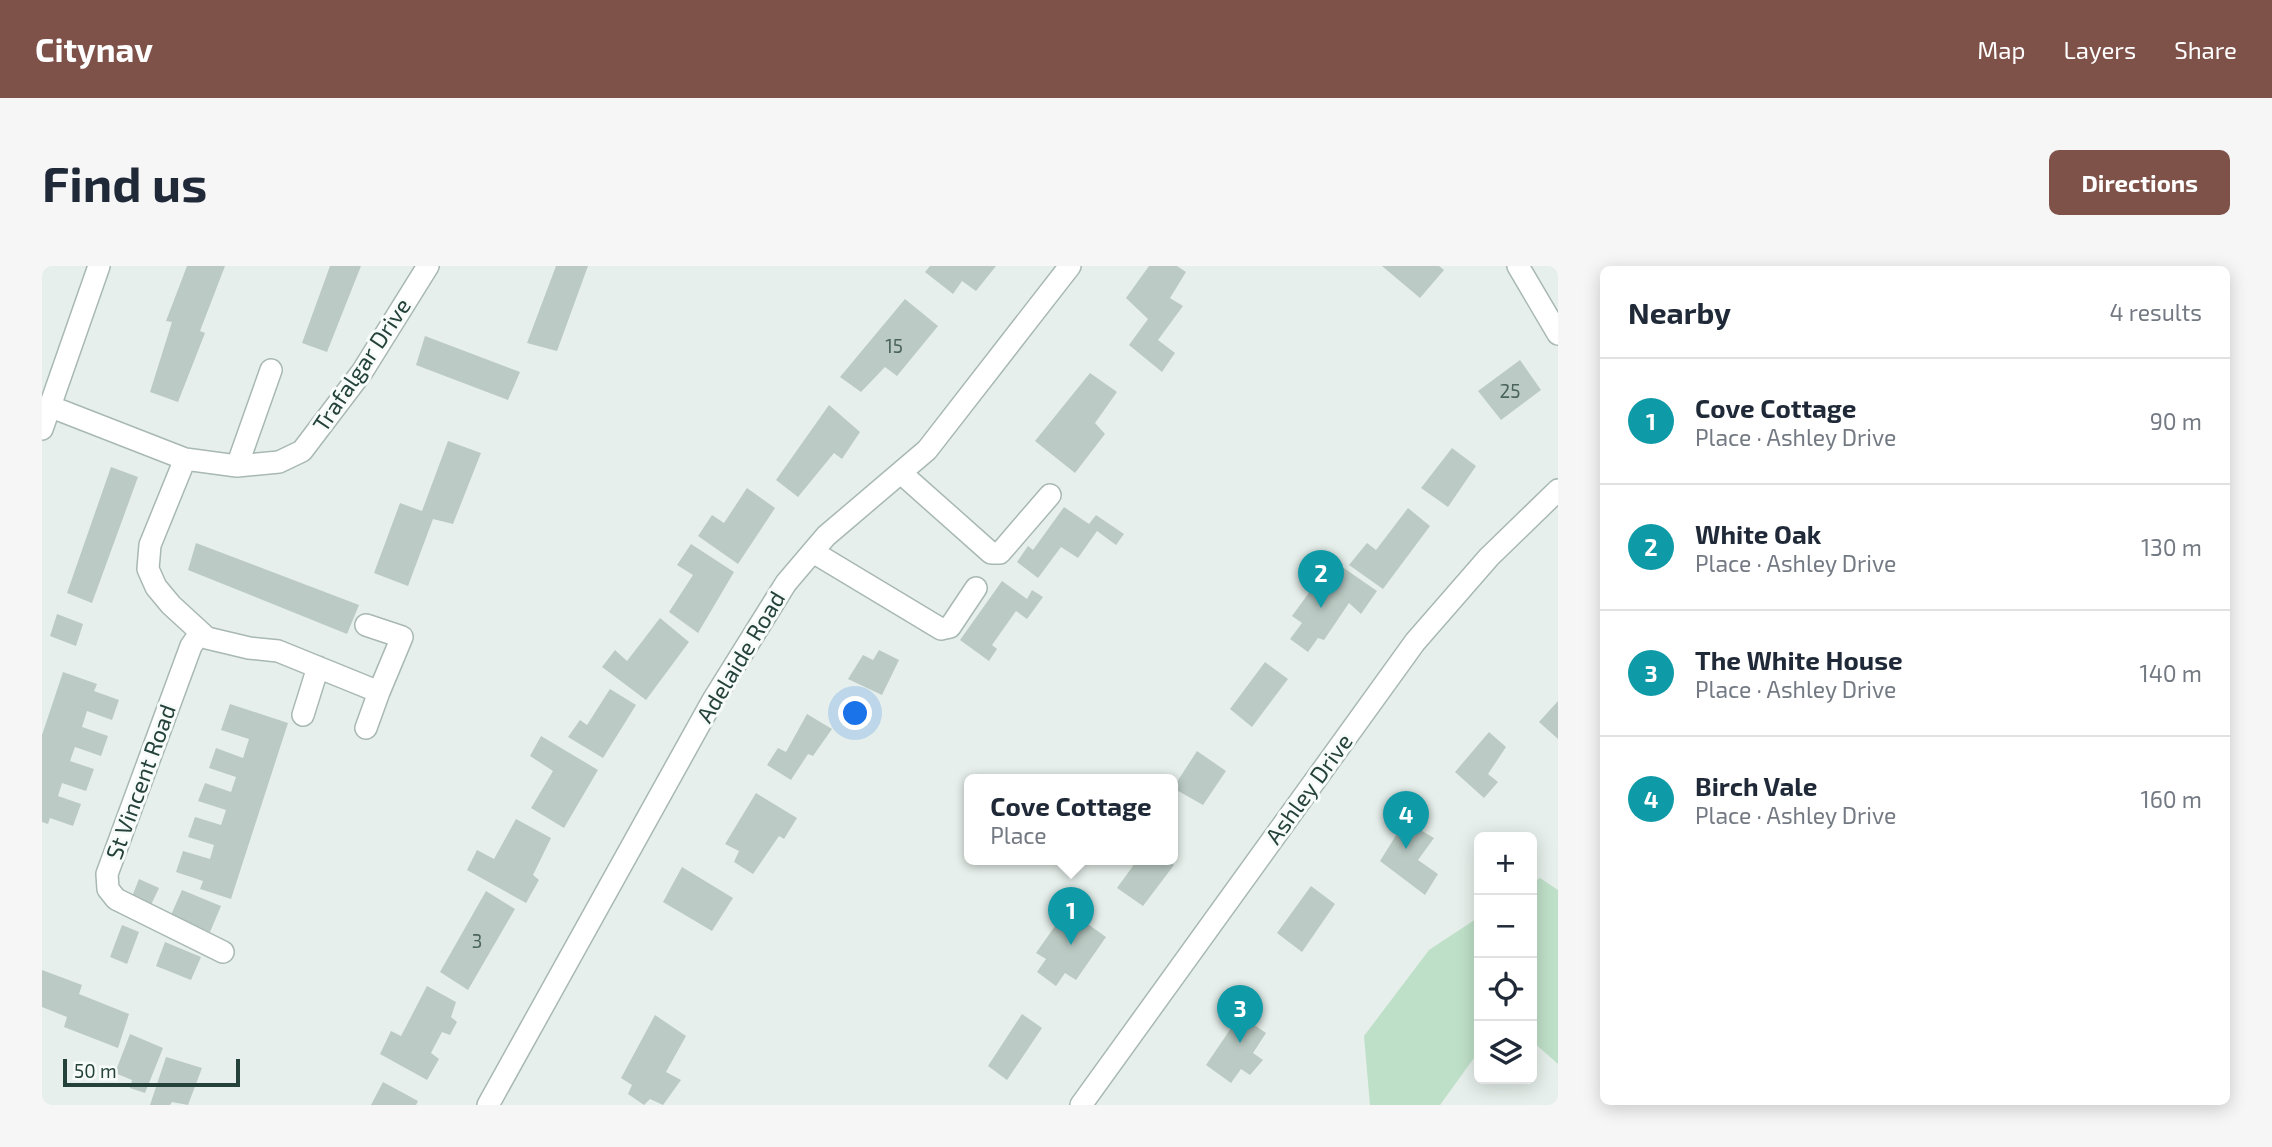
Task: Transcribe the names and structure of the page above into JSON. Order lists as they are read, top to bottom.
{
  "streets": {
    "street": [
      "Trafalgar Drive",
      "Adelaide Road",
      "St Vincent Road",
      "Ashley Drive"
    ]
  },
  "house_numbers": ["15", "25", "3"],
  "scale_bar": "50 m",
  "page": {
    "header": "Citynav",
    "nav": ["Map", "Layers", "Share"],
    "buttons": "Directions",
    "title": "Find us",
    "heading": ["Nearby", "4 results"],
    "list": [
      {
        "mark": "1",
        "name": "Cove Cottage",
        "note": "Place · Ashley Drive",
        "value": "90 m"
      },
      {
        "mark": "2",
        "name": "White Oak",
        "note": "Place · Ashley Drive",
        "value": "130 m"
      },
      {
        "mark": "3",
        "name": "The White House",
        "note": "Place · Ashley Drive",
        "value": "140 m"
      },
      {
        "mark": "4",
        "name": "Birch Vale",
        "note": "Place · Ashley Drive",
        "value": "160 m"
      }
    ],
    "pins": [
      "2",
      "4",
      "1",
      "3"
    ],
    "popup": ["Cove Cottage", "Place"],
    "map_buttons": ["+", "−"],
    "scale": "50 m"
  }
}
